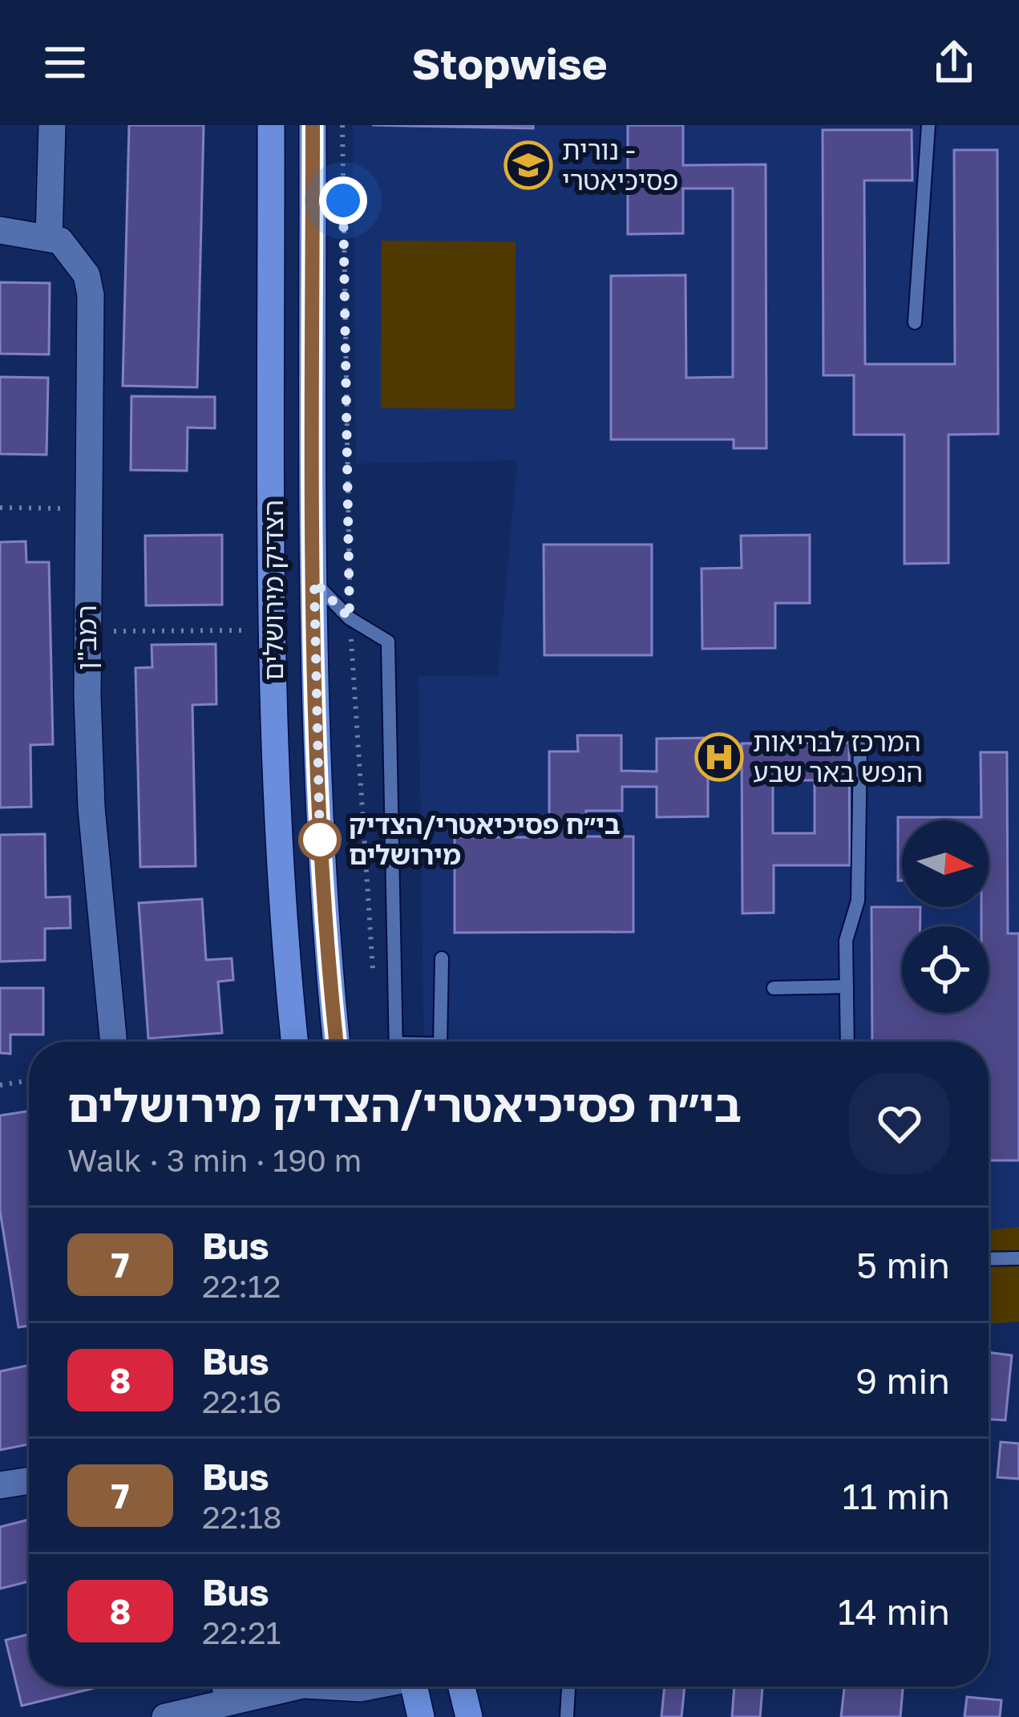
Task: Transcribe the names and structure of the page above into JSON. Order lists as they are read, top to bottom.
{
  "streets": {
    "main road": ["הצדיק מירושלים"],
    "street": ["רמב\"ן"]
  },
  "places": {
    "school or university": ["נורית - פסיכיאטרי"],
    "hospital": ["המרכז לבריאות הנפש באר שבע"],
    "other": ["בי״ח פסיכיאטרי/הצדיק מירושלים"]
  },
  "lines": ["bus line 7"],
  "north": "right",
  "page": {
    "header": "Stopwise",
    "heading": ["בי״ח פסיכיאטרי/הצדיק מירושלים", "Walk · 3 min · 190 m"],
    "list": [
      {
        "mark": "7",
        "name": "Bus",
        "note": "22:12",
        "value": "5 min"
      },
      {
        "mark": "8",
        "name": "Bus",
        "note": "22:16",
        "value": "9 min"
      },
      {
        "mark": "7",
        "name": "Bus",
        "note": "22:18",
        "value": "11 min"
      },
      {
        "mark": "8",
        "name": "Bus",
        "note": "22:21",
        "value": "14 min"
      }
    ]
  }
}
